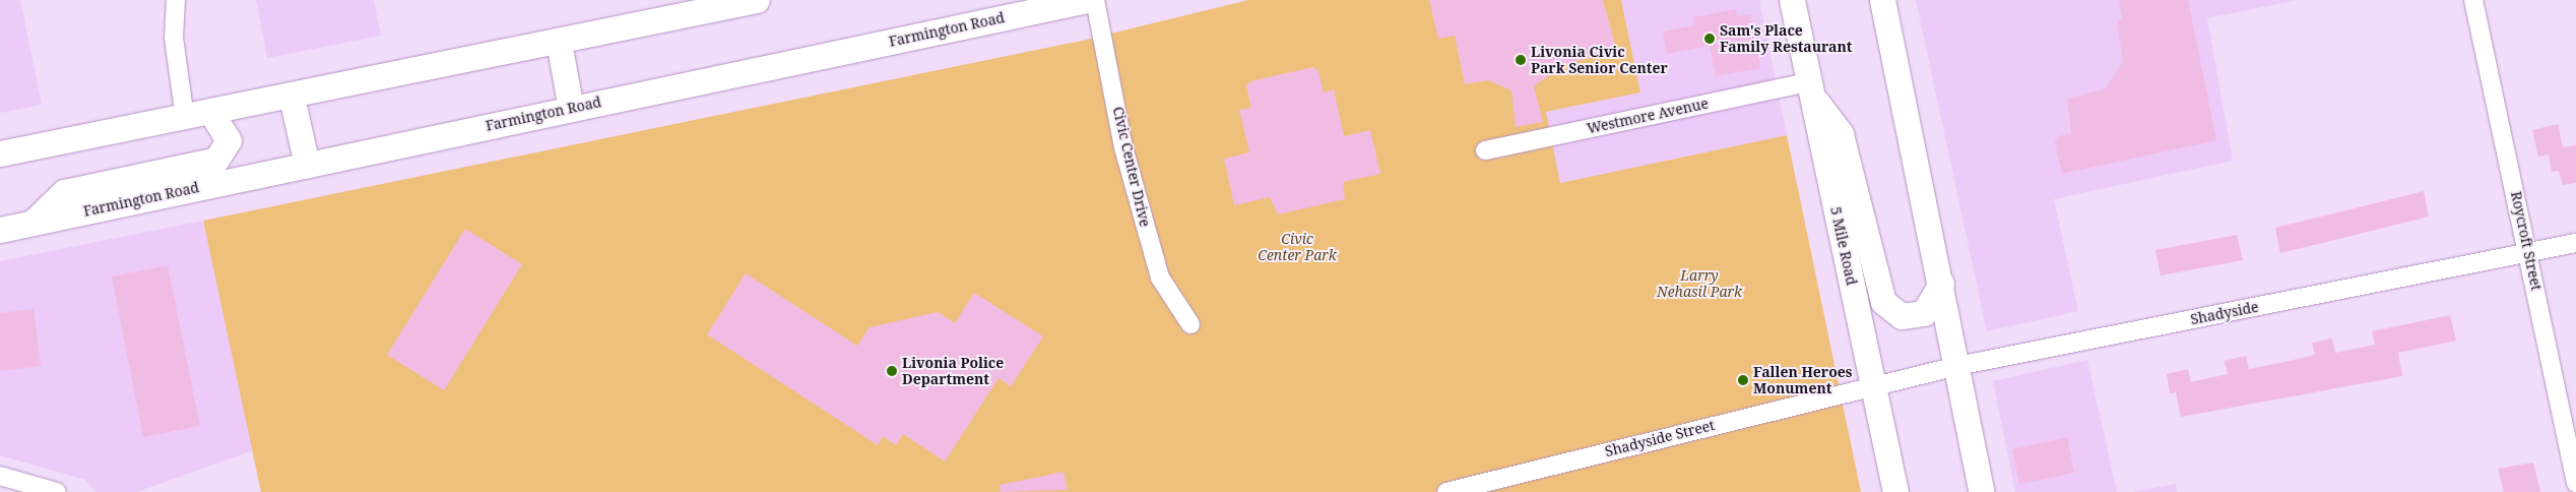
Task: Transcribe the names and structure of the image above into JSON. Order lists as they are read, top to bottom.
{
  "streets": {
    "main road": ["Farmington Road", "5 Mile Road"],
    "street": [
      "Westmore Avenue",
      "Civic Center Drive",
      "Roycroft Street",
      "Shadyside",
      "Shadyside Street"
    ]
  },
  "crossings": [
    ["Westmore Avenue", "5 Mile Road"],
    ["Roycroft Street", "Shadyside"],
    ["5 Mile Road", "Shadyside"],
    ["5 Mile Road", "Shadyside Street"],
    ["Shadyside", "Shadyside Street"]
  ],
  "parks": ["Civic Center Park", "Larry Nehasil Park"],
  "places": [
    "Sam's Place Family Restaurant",
    "Livonia Civic Park Senior Center",
    "Livonia Police Department",
    "Fallen Heroes Monument"
  ]
}
